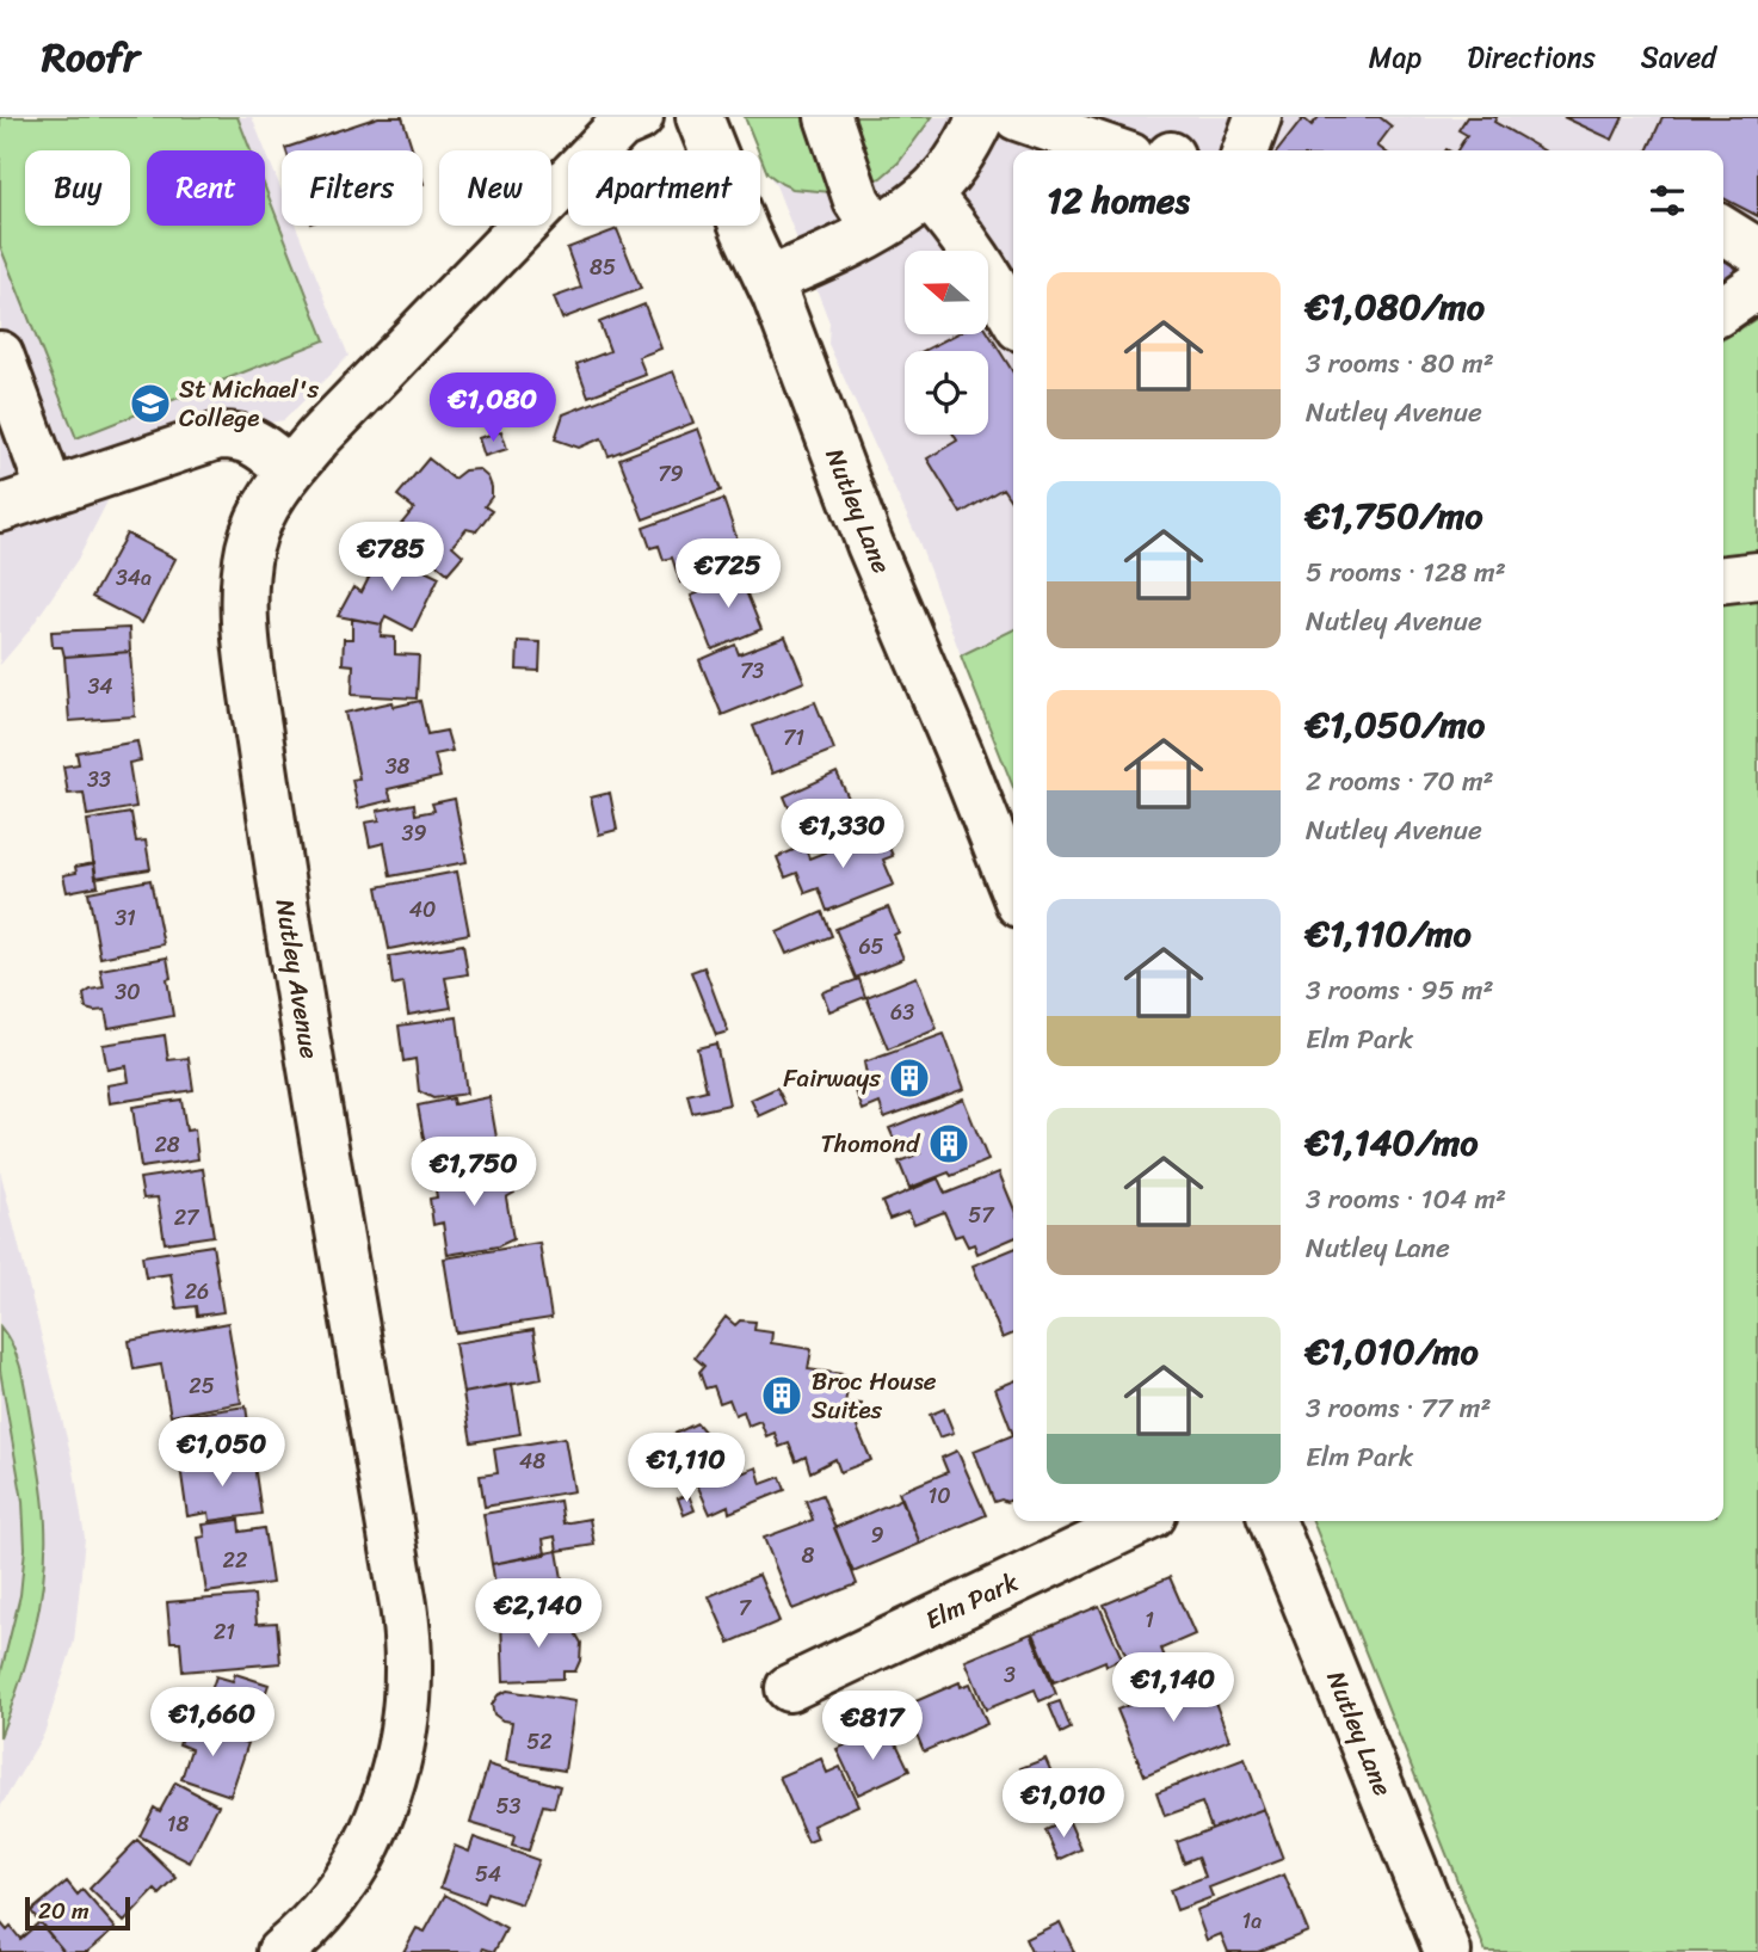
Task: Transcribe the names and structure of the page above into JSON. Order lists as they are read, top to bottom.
{
  "streets": {
    "street": ["Nutley Lane", "Nutley Avenue", "Elm Park"]
  },
  "places": {
    "school or university": ["St Michael's College"],
    "building": ["Fairways", "Thomond", "Broc House Suites"]
  },
  "house_numbers": [
    "85",
    "79",
    "34a",
    "73",
    "34",
    "71",
    "38",
    "33",
    "39",
    "40",
    "31",
    "65",
    "30",
    "63",
    "28",
    "57",
    "27",
    "26",
    "25",
    "48",
    "10",
    "9",
    "8",
    "22",
    "7",
    "1",
    "21",
    "3",
    "52",
    "53",
    "18",
    "54",
    "1a"
  ],
  "scale_bar": "20 m",
  "north": "left",
  "page": {
    "header": "Roofr",
    "nav": ["Map", "Directions", "Saved"],
    "chip": [
      "Buy",
      "Rent",
      "Filters",
      "New",
      "Apartment"
    ],
    "heading": "12 homes",
    "list": [
      {
        "name": "€1,080/mo",
        "note": "3 rooms · 80 m² · Nutley Avenue"
      },
      {
        "name": "€1,750/mo",
        "note": "5 rooms · 128 m² · Nutley Avenue"
      },
      {
        "name": "€1,050/mo",
        "note": "2 rooms · 70 m² · Nutley Avenue"
      },
      {
        "name": "€1,110/mo",
        "note": "3 rooms · 95 m² · Elm Park"
      },
      {
        "name": "€1,140/mo",
        "note": "3 rooms · 104 m² · Nutley Lane"
      },
      {
        "name": "€1,010/mo",
        "note": "3 rooms · 77 m² · Elm Park"
      }
    ],
    "price": [
      "€1,080",
      "€785",
      "€725",
      "€1,330",
      "€1,750",
      "€1,050",
      "€1,110",
      "€2,140",
      "€1,140",
      "€1,660",
      "€817",
      "€1,010"
    ],
    "scale": "20 m"
  }
}
